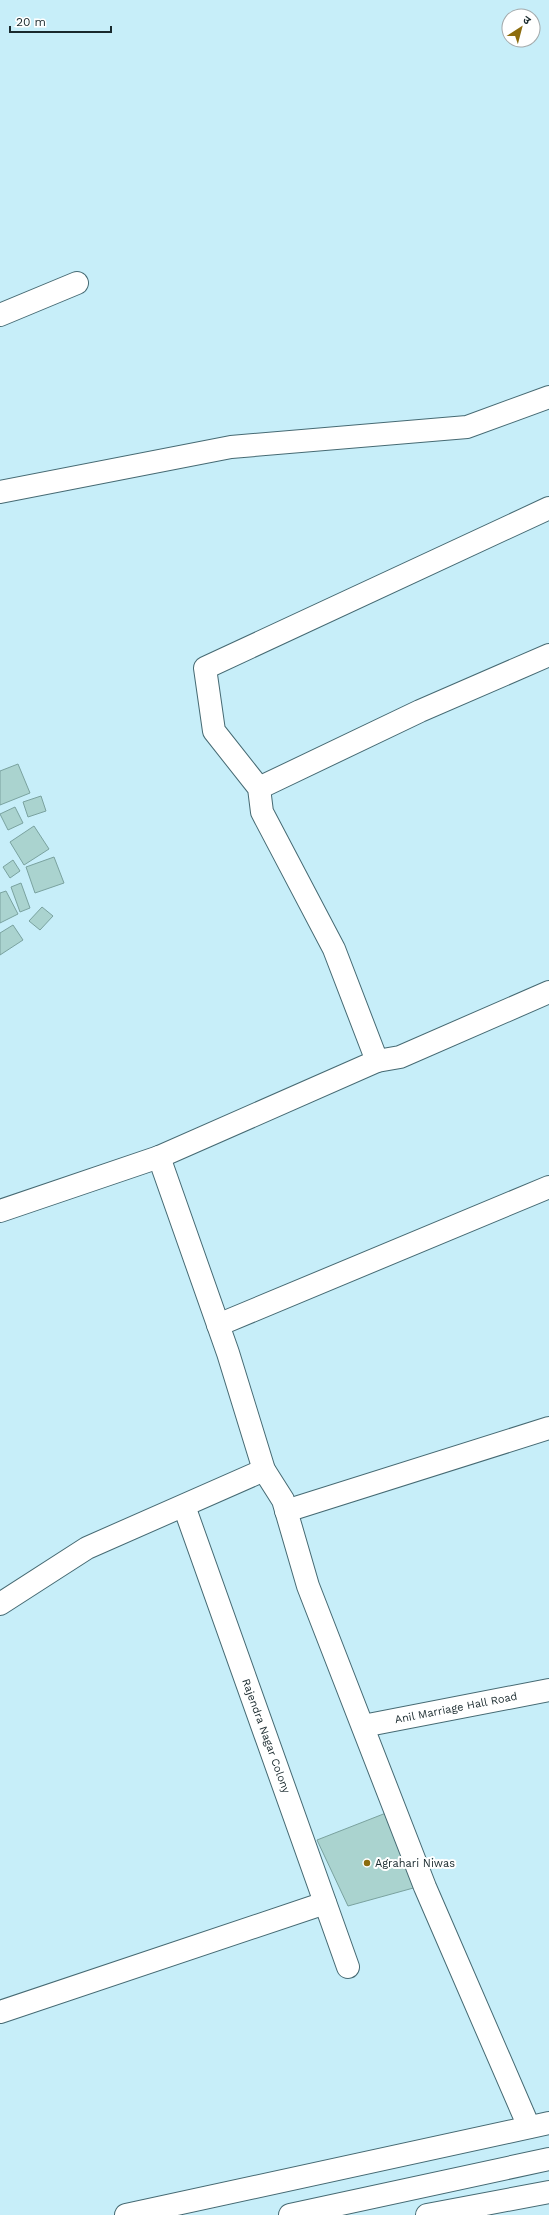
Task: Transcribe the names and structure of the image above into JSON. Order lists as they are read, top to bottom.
{
  "streets": {
    "main road": ["Anil Marriage Hall Road", "Rajendra Nagar Colony"]
  },
  "places": ["Agrahari Niwas"],
  "scale_bar": "20 m",
  "north": "top right"
}
